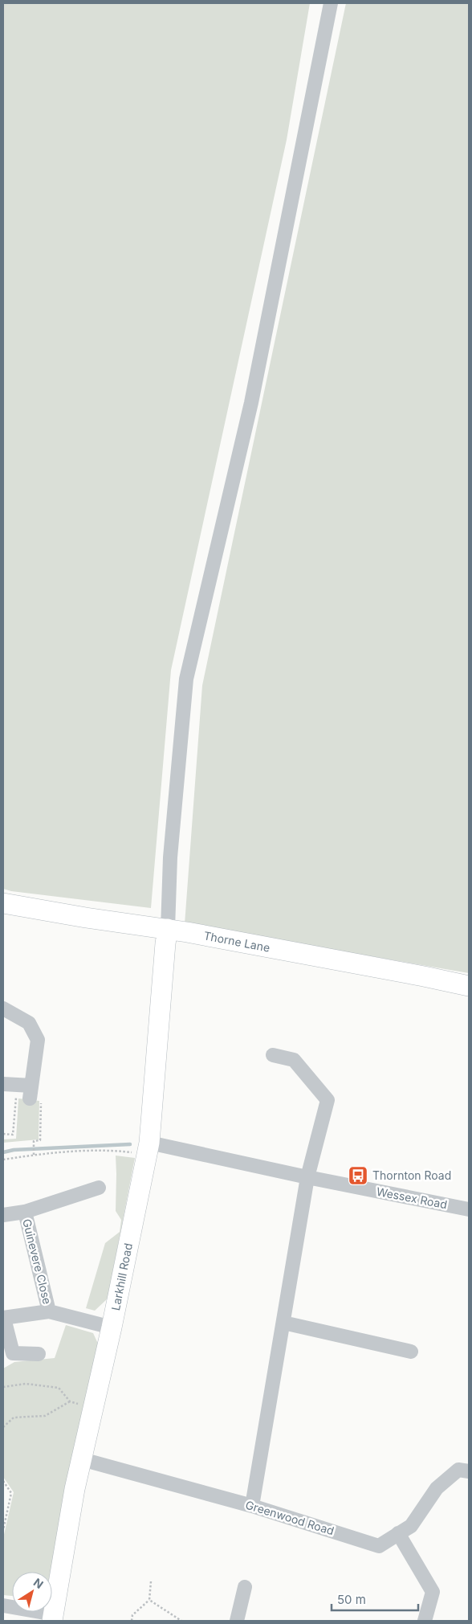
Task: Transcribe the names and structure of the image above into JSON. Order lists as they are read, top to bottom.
{
  "streets": {
    "street": [
      "Thorne Lane",
      "Wessex Road",
      "Guinevere Close",
      "Larkhill Road",
      "Greenwood Road"
    ]
  },
  "crossings": [
    ["Thorne Lane", "Larkhill Road"],
    ["Wessex Road", "Larkhill Road"],
    ["Larkhill Road", "Greenwood Road"]
  ],
  "places": {
    "bus stop": ["Thornton Road"]
  },
  "scale_bar": "50 m",
  "north": "top right"
}
